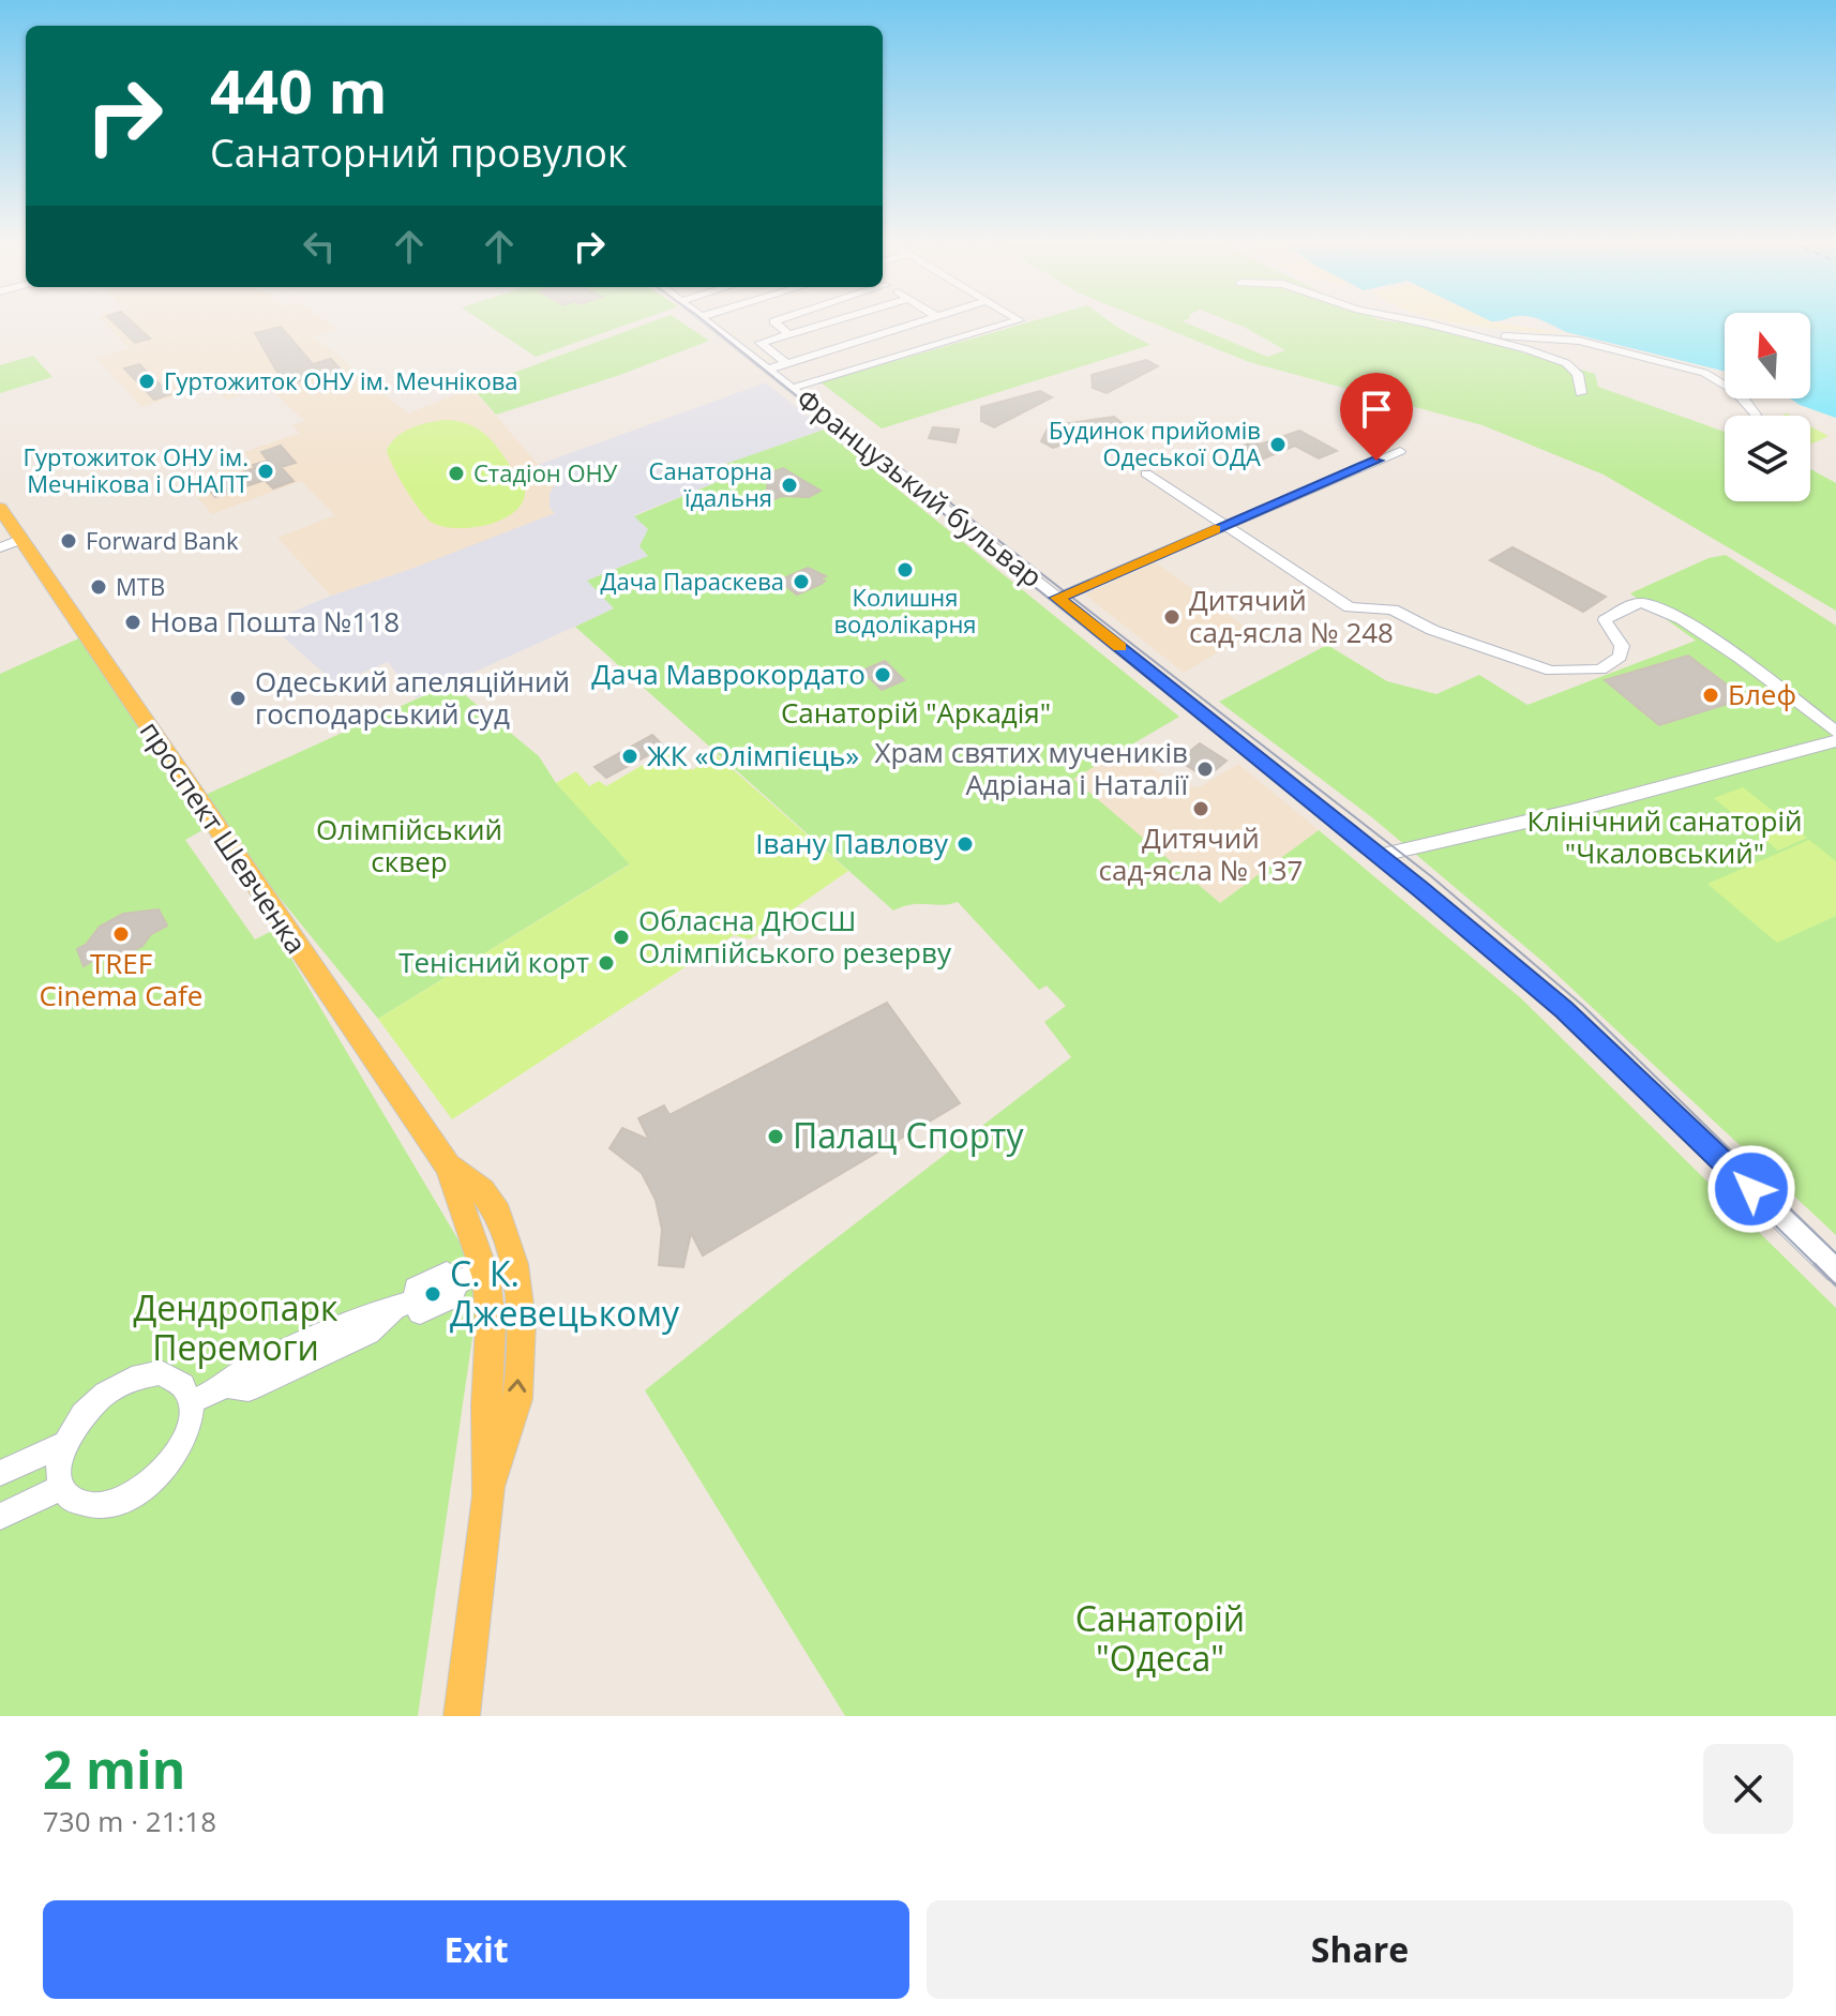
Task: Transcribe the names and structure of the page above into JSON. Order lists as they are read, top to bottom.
{
  "streets": {
    "main road": ["проспект Шевченка"],
    "street": ["Французький бульвар"]
  },
  "parks": [
    "Санаторій \"Аркадія\"",
    "Клінічний санаторій \"Чкаловський\"",
    "Олімпійський сквер",
    "Дендропарк Перемоги",
    "Санаторій \"Одеса\""
  ],
  "places": [
    "Гуртожиток ОНУ ім. Мечнікова",
    "Будинок прийомів Одеської ОДА",
    "Гуртожиток ОНУ ім. Мечнікова і ОНАПТ",
    "Стадіон ОНУ",
    "Санаторна їдальня",
    "Forward Bank",
    "Колишня водолікарня",
    "Дача Параскева",
    "МТВ",
    "Дитячий сад-ясла № 248",
    "Нова Пошта №118",
    "Дача Маврокордато",
    "Блеф",
    "Одеський апеляційний господарський суд",
    "ЖК «Олімпієць»",
    "Храм святих мучеників Адріана і Наталії",
    "Дитячий сад-ясла № 137",
    "Івану Павлову",
    "TREF Cinema Cafe",
    "Обласна ДЮСШ Олімпійського резерву",
    "Тенісний корт",
    "Палац Спорту",
    "С. К. Джевецькому"
  ],
  "north": "top",
  "page": {
    "turn": ["440 m", "Санаторний провулок"],
    "heading": ["2 min", "730 m · 21:18"],
    "buttons": ["Exit", "Share"]
  }
}
